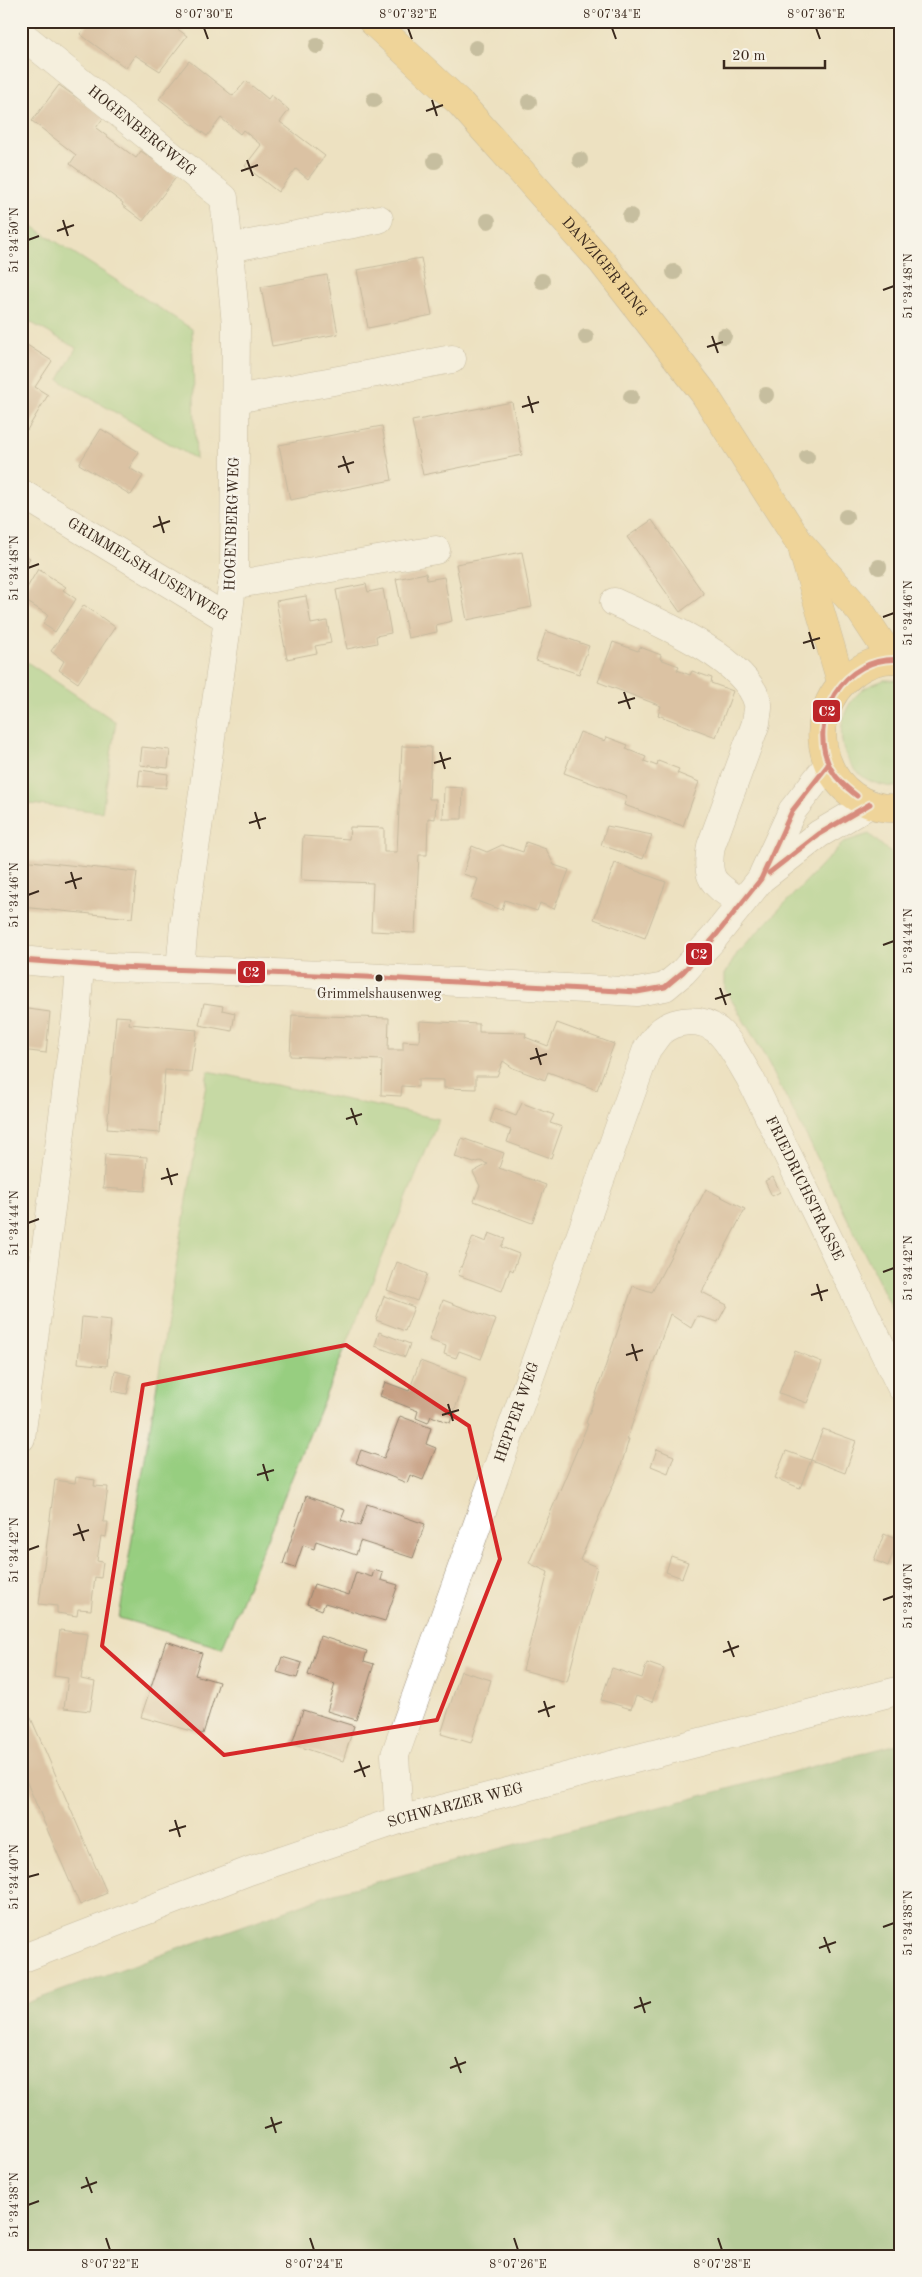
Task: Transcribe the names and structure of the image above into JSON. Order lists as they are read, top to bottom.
{
  "streets": {
    "main road": ["DANZIGER RING"],
    "street": [
      "HOGENBERGWEG",
      "GRIMMELSHAUSENWEG",
      "FRIEDRICHSTRASSE",
      "HEPPER WEG",
      "SCHWARZER WEG"
    ]
  },
  "crossings": [
    ["HOGENBERGWEG", "GRIMMELSHAUSENWEG"],
    ["FRIEDRICHSTRASSE", "HEPPER WEG"],
    ["HEPPER WEG", "SCHWARZER WEG"]
  ],
  "places": ["Grimmelshausenweg"],
  "lines": ["transit line C2"],
  "scale_bar": "20 m",
  "coordinates": [
    "8°07'30\"E",
    "8°07'32\"E",
    "8°07'34\"E",
    "8°07'36\"E",
    "51°34'50\"N",
    "51°34'48\"N",
    "51°34'46\"N",
    "51°34'44\"N",
    "51°34'42\"N",
    "51°34'40\"N",
    "51°34'38\"N",
    "8°07'22\"E",
    "8°07'24\"E",
    "8°07'26\"E",
    "8°07'28\"E"
  ]
}
